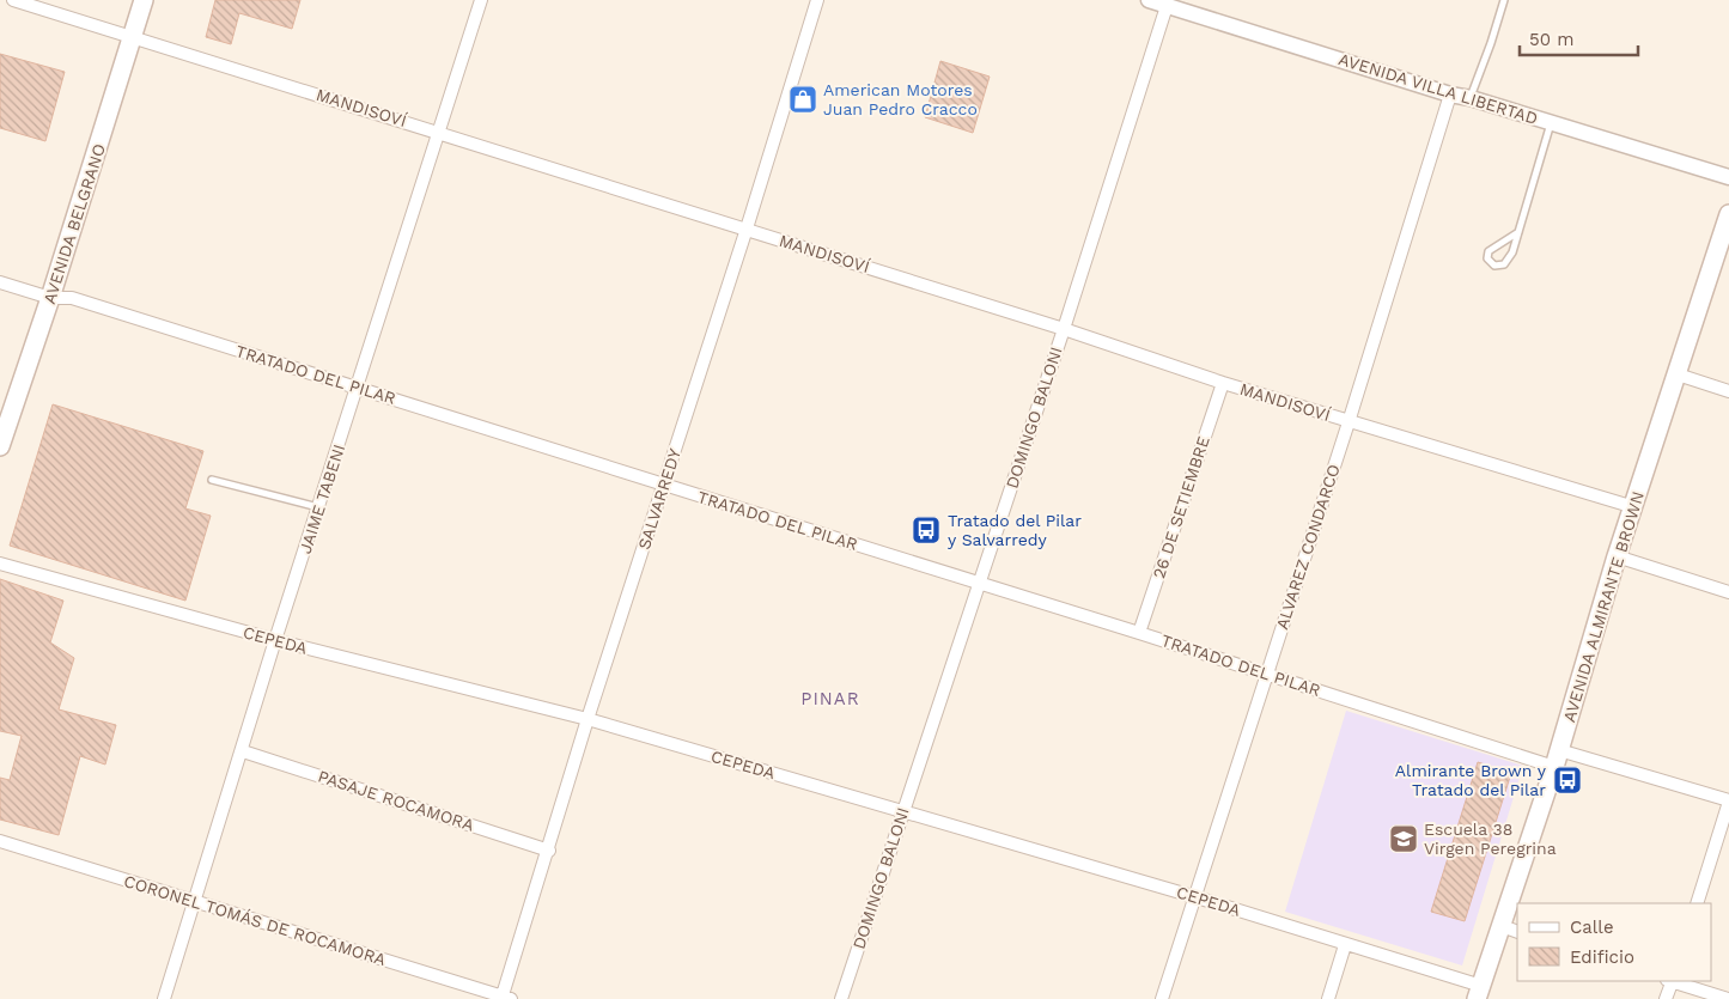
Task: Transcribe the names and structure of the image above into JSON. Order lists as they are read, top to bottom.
{
  "streets": {
    "main road": ["AVENIDA BELGRANO", "AVENIDA ALMIRANTE BROWN"],
    "street": [
      "AVENIDA VILLA LIBERTAD",
      "MANDISOVÍ",
      "TRATADO DEL PILAR",
      "DOMINGO BALONI",
      "JAIME TABENI",
      "SALVARREDY",
      "26 DE SETIEMBRE",
      "ALVAREZ CONDARCO",
      "CEPEDA",
      "PASAJE ROCAMORA",
      "CORONEL TOMÁS DE ROCAMORA"
    ]
  },
  "crossings": [
    ["AVENIDA VILLA LIBERTAD", "DOMINGO BALONI"],
    ["AVENIDA VILLA LIBERTAD", "ALVAREZ CONDARCO"],
    ["MANDISOVÍ", "AVENIDA BELGRANO"],
    ["MANDISOVÍ", "DOMINGO BALONI"],
    ["MANDISOVÍ", "JAIME TABENI"],
    ["MANDISOVÍ", "SALVARREDY"],
    ["MANDISOVÍ", "26 DE SETIEMBRE"],
    ["MANDISOVÍ", "ALVAREZ CONDARCO"],
    ["MANDISOVÍ", "AVENIDA ALMIRANTE BROWN"],
    ["AVENIDA BELGRANO", "TRATADO DEL PILAR"],
    ["TRATADO DEL PILAR", "DOMINGO BALONI"],
    ["TRATADO DEL PILAR", "JAIME TABENI"],
    ["TRATADO DEL PILAR", "SALVARREDY"],
    ["TRATADO DEL PILAR", "26 DE SETIEMBRE"],
    ["TRATADO DEL PILAR", "ALVAREZ CONDARCO"],
    ["TRATADO DEL PILAR", "AVENIDA ALMIRANTE BROWN"],
    ["DOMINGO BALONI", "CEPEDA"],
    ["JAIME TABENI", "CEPEDA"],
    ["JAIME TABENI", "PASAJE ROCAMORA"],
    ["JAIME TABENI", "CORONEL TOMÁS DE ROCAMORA"],
    ["SALVARREDY", "CEPEDA"],
    ["SALVARREDY", "PASAJE ROCAMORA"],
    ["SALVARREDY", "CORONEL TOMÁS DE ROCAMORA"],
    ["ALVAREZ CONDARCO", "CEPEDA"],
    ["AVENIDA ALMIRANTE BROWN", "CEPEDA"]
  ],
  "districts": ["PINAR"],
  "places": {
    "shop": ["American Motores Juan Pedro Cracco"],
    "bus stop": ["Tratado del Pilar y Salvarredy", "Almirante Brown y Tratado del Pilar"],
    "school or university": ["Escuela 38 Virgen Peregrina"]
  },
  "legend": ["Calle", "Edificio"],
  "scale_bar": "50 m"
}
